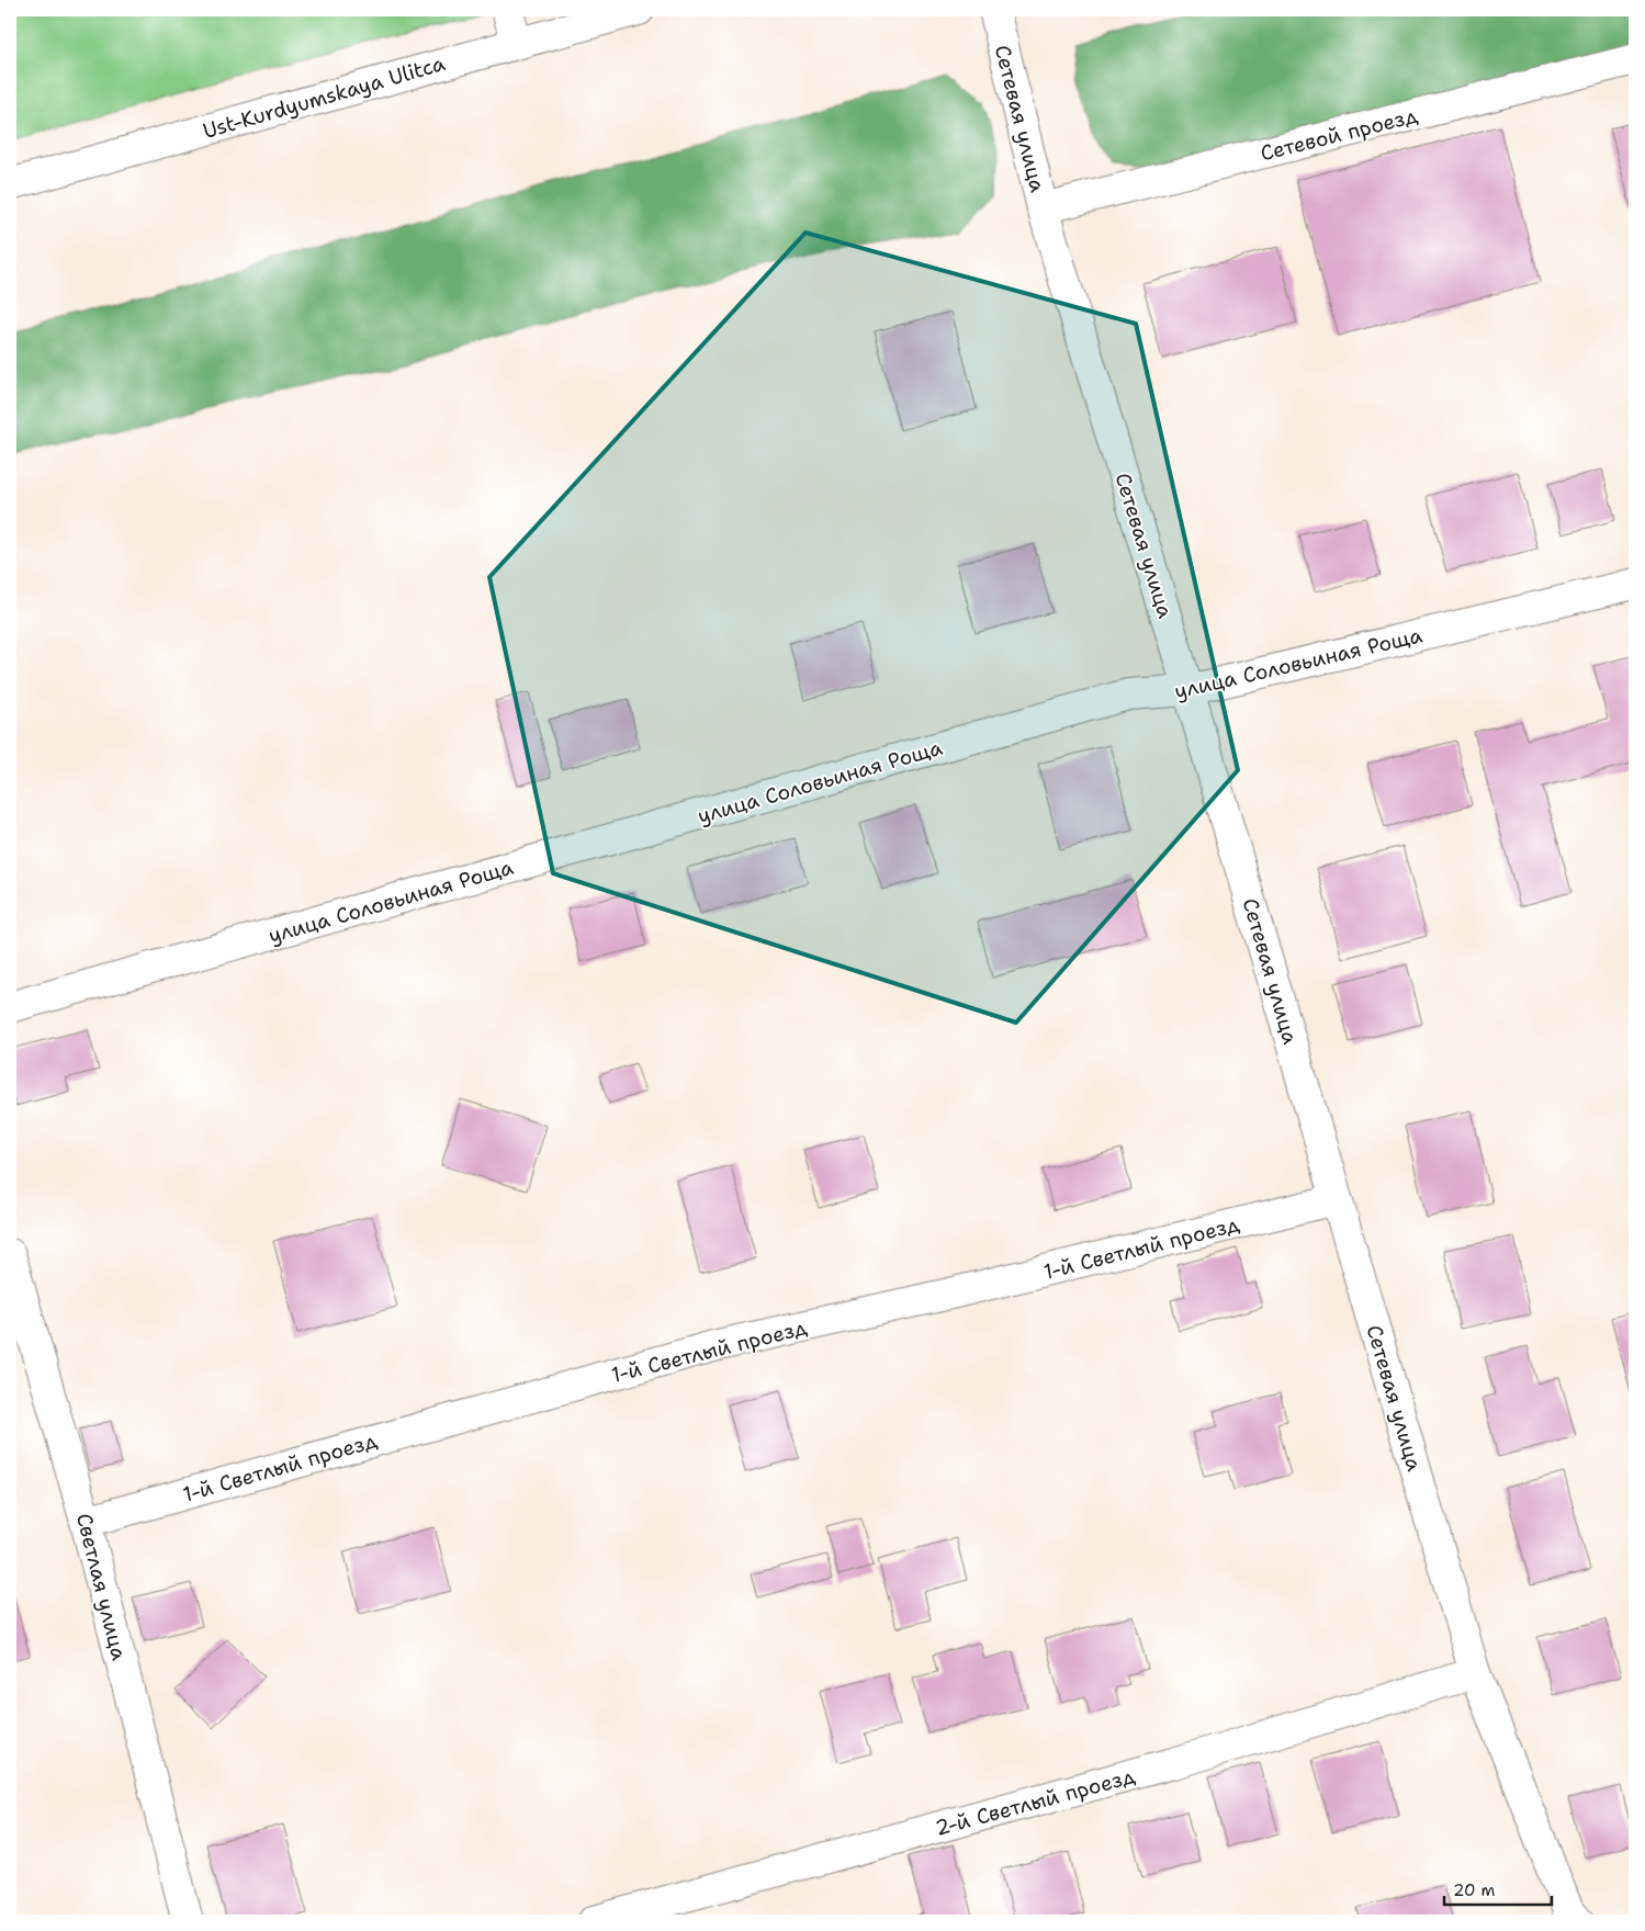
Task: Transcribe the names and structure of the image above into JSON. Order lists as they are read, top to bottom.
{
  "streets": {
    "street": [
      "Ust-Kurdyumskaya Ulitca",
      "Сетевая улица",
      "Сетевой проезд",
      "улица Соловьиная Роща",
      "1-й Светлый проезд",
      "Светлая улица",
      "2-й Светлый проезд"
    ]
  },
  "crossings": [
    ["Сетевая улица", "Сетевой проезд"],
    ["Сетевая улица", "улица Соловьиная Роща"],
    ["Сетевая улица", "1-й Светлый проезд"],
    ["Сетевая улица", "2-й Светлый проезд"],
    ["1-й Светлый проезд", "Светлая улица"]
  ],
  "scale_bar": "20 m"
}
